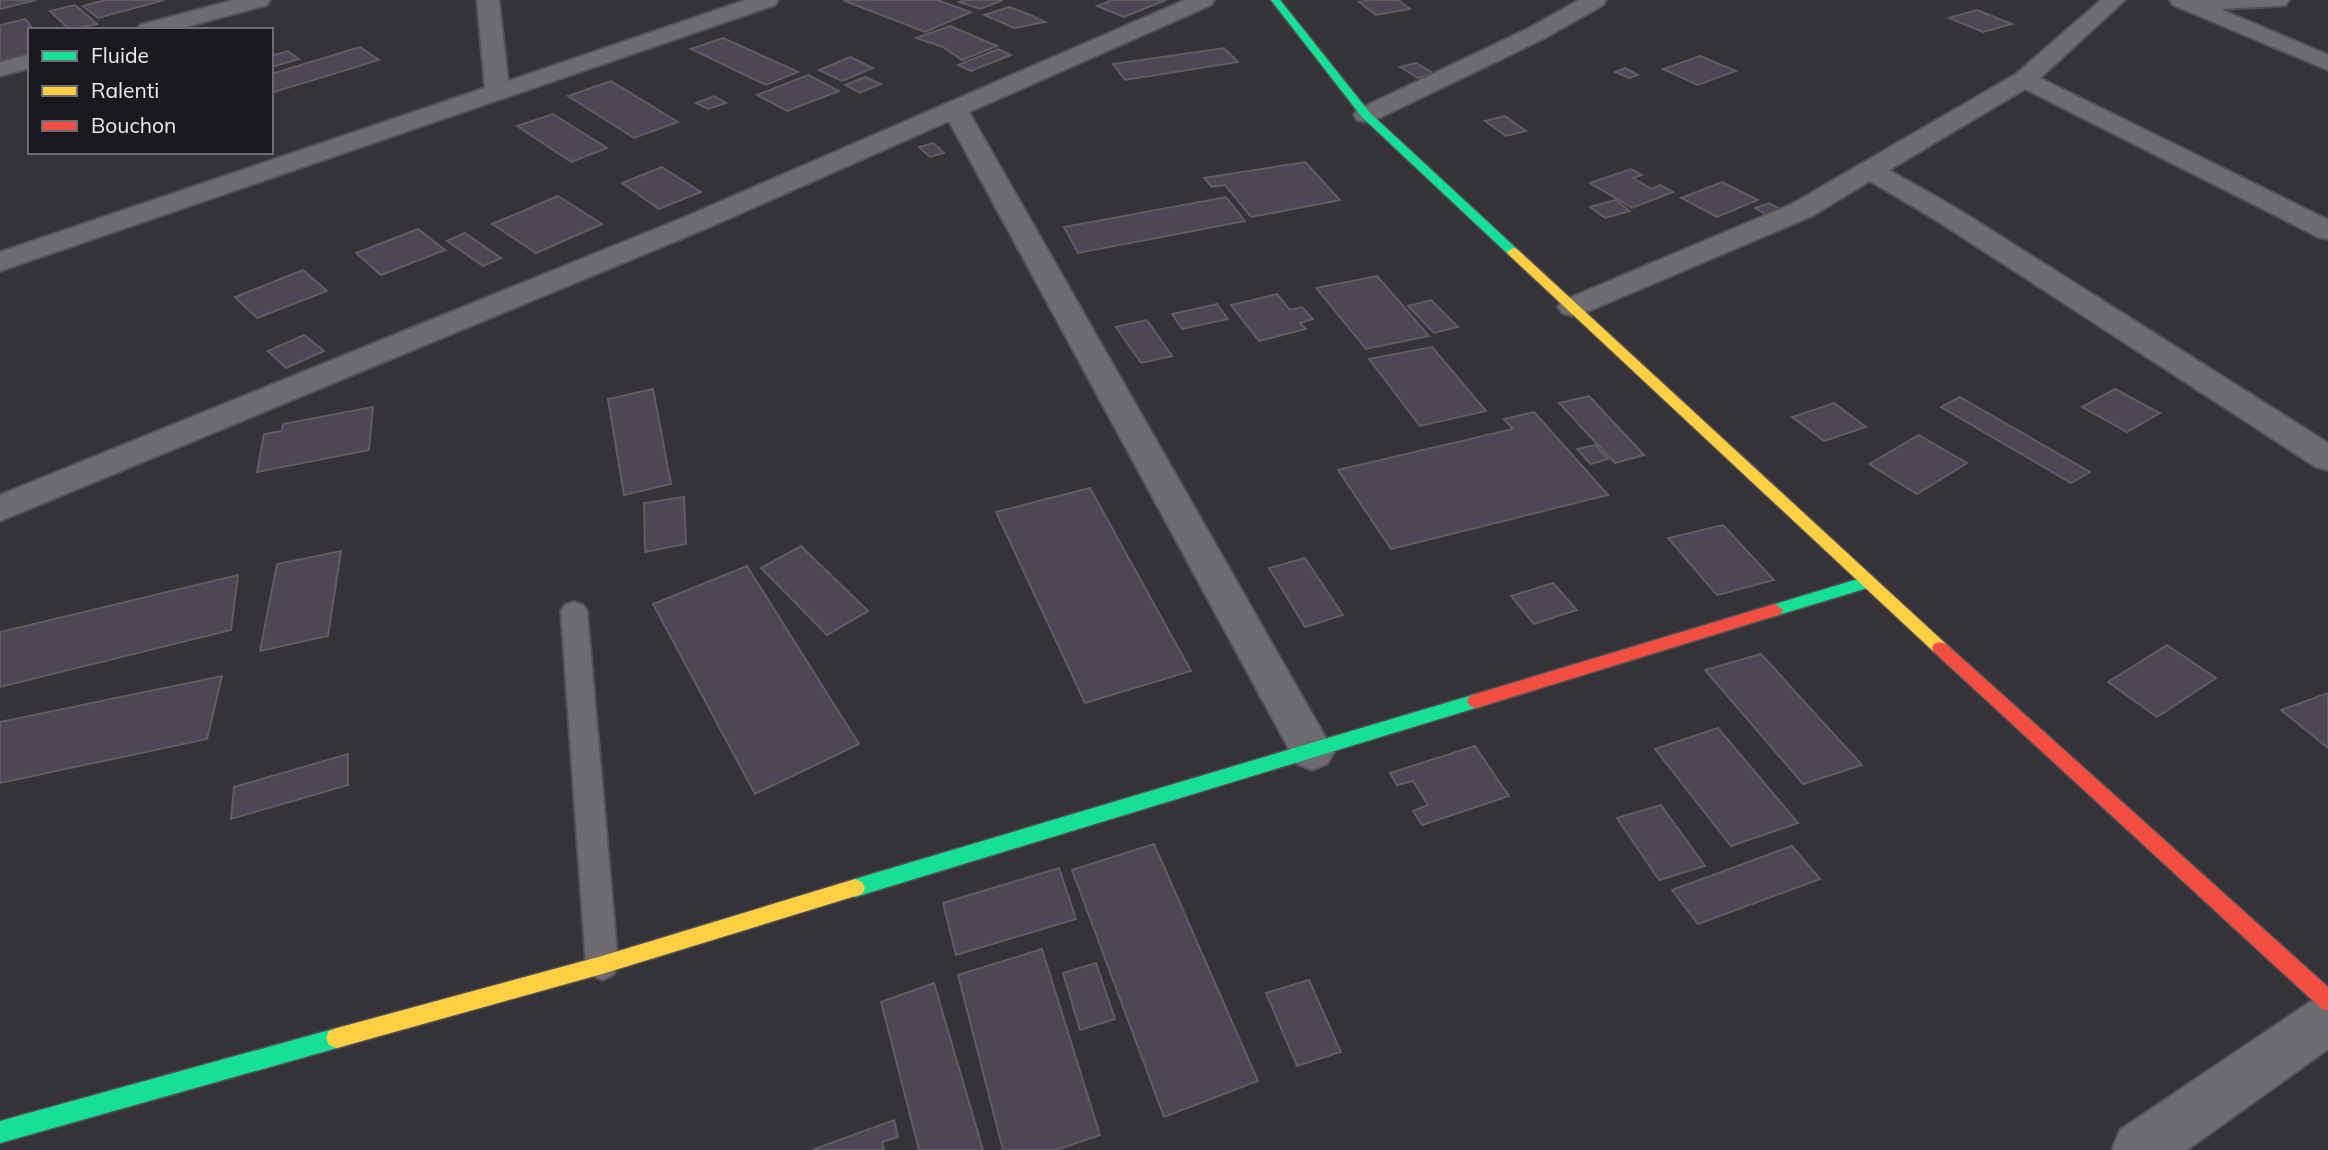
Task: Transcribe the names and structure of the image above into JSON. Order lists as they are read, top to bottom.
{
  "legend": ["Fluide", "Ralenti", "Bouchon"]
}
